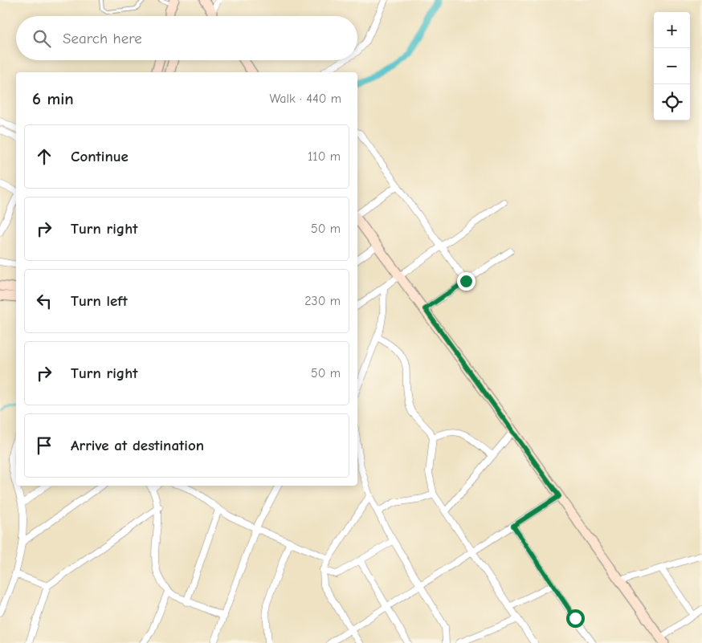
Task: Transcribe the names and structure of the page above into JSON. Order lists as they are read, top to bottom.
{
  "page": {
    "map_buttons": ["+", "−"],
    "search": "Search here",
    "heading": ["6 min", "Walk · 440 m"],
    "list": [
      ["Continue", "110 m"],
      ["Turn right", "50 m"],
      ["Turn left", "230 m"],
      ["Turn right", "50 m"],
      "Arrive at destination"
    ]
  }
}
